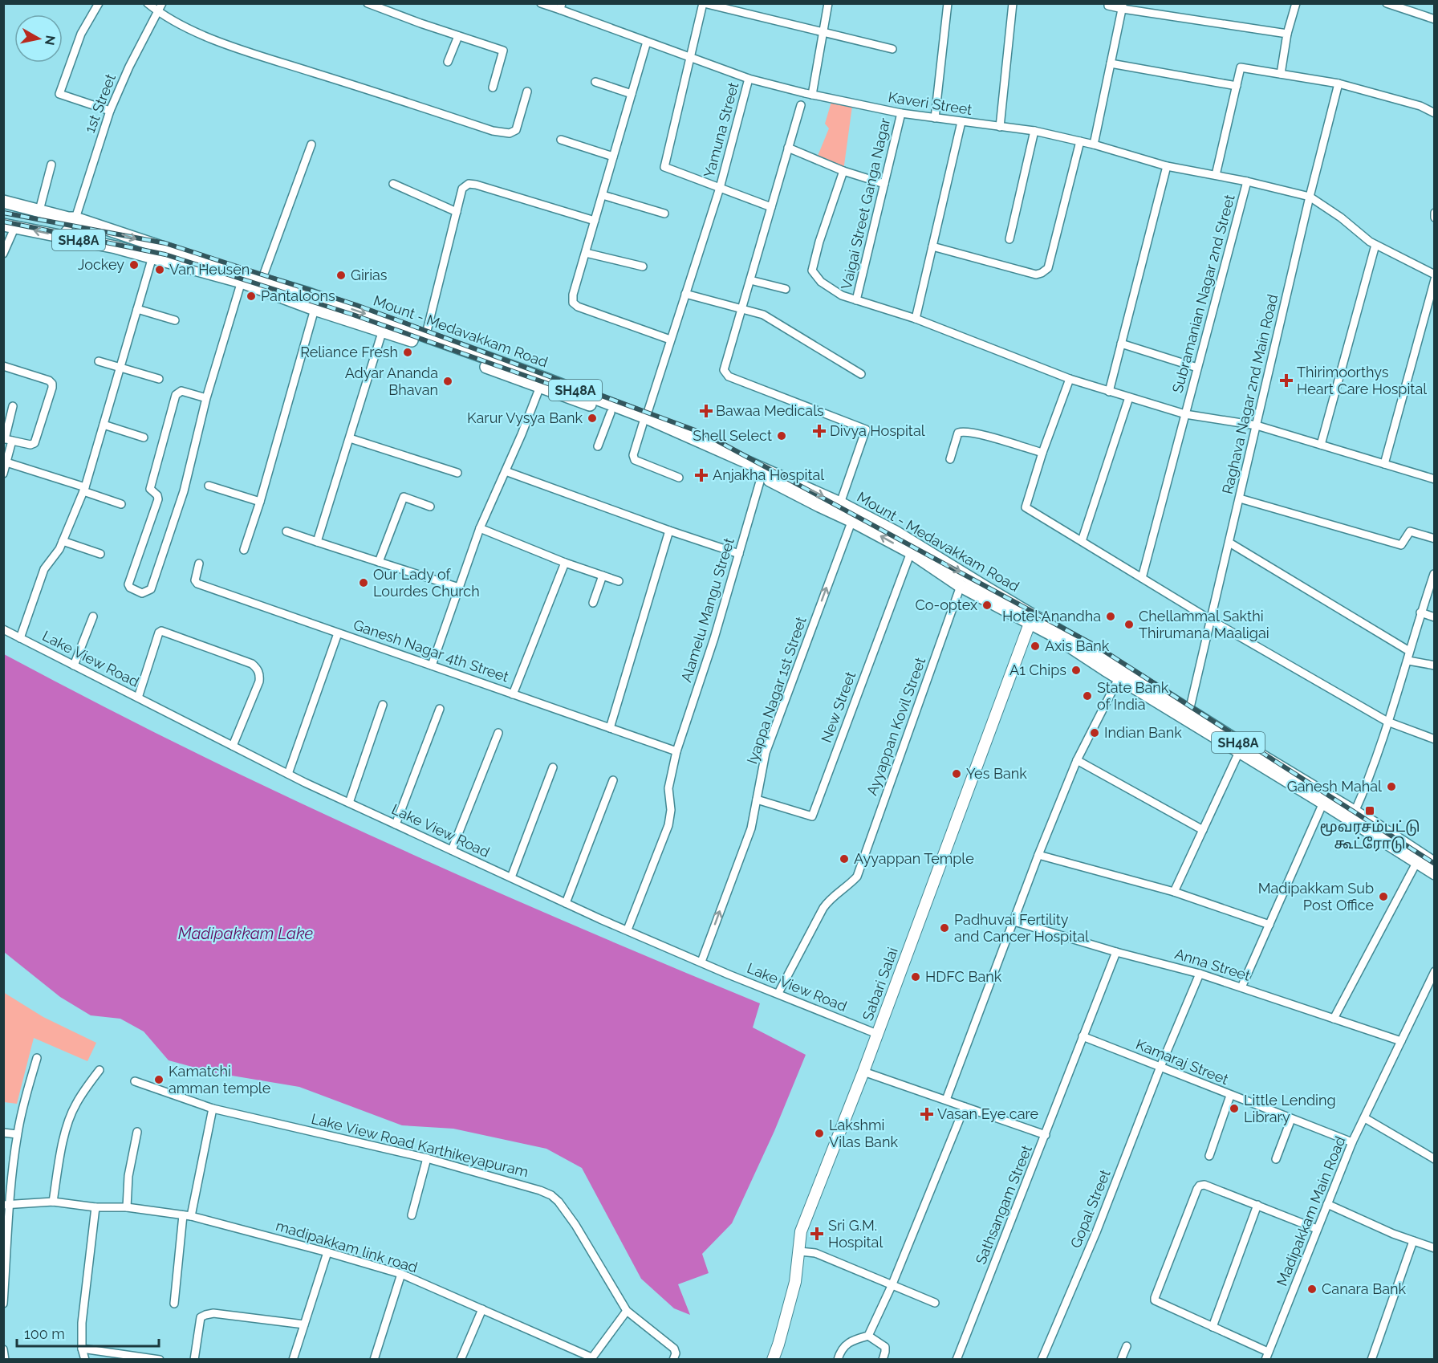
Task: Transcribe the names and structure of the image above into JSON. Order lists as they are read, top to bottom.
{
  "streets": {
    "main road": ["SH48A", "Mount - Medavakkam Road", "Sabari Salai"],
    "street": [
      "1st Street",
      "Kaveri Street",
      "Yamuna Street",
      "Vaigai Street Ganga Nagar",
      "Subramanian Nagar 2nd Street",
      "Raghava Nagar 2nd Main Road",
      "Alamelu Mangu Street",
      "Ganesh Nagar 4th Street",
      "Lake View Road",
      "Iyappa Nagar 1st Street",
      "New Street",
      "Ayyappan Kovil Street",
      "Anna Street",
      "Kamaraj Street",
      "Lake View Road Karthikeyapuram",
      "Sathsangam Street",
      "Gopal Street",
      "Madipakkam Main Road",
      "madipakkam link road"
    ]
  },
  "crossings": [
    ["1st Street", "Mount - Medavakkam Road"],
    ["Kaveri Street", "Yamuna Street"],
    ["Kaveri Street", "Vaigai Street Ganga Nagar"],
    ["Kaveri Street", "Subramanian Nagar 2nd Street"],
    ["Kaveri Street", "Raghava Nagar 2nd Main Road"],
    ["Yamuna Street", "Mount - Medavakkam Road"],
    ["Mount - Medavakkam Road", "Raghava Nagar 2nd Main Road"],
    ["Mount - Medavakkam Road", "Alamelu Mangu Street"],
    ["Mount - Medavakkam Road", "Iyappa Nagar 1st Street"],
    ["Mount - Medavakkam Road", "New Street"],
    ["Mount - Medavakkam Road", "Ayyappan Kovil Street"],
    ["Mount - Medavakkam Road", "Sabari Salai"],
    ["Alamelu Mangu Street", "Ganesh Nagar 4th Street"],
    ["Alamelu Mangu Street", "Lake View Road"],
    ["Lake View Road", "Iyappa Nagar 1st Street"],
    ["Lake View Road", "Ayyappan Kovil Street"],
    ["Lake View Road", "Sabari Salai"],
    ["Iyappa Nagar 1st Street", "New Street"],
    ["Anna Street", "Sathsangam Street"],
    ["Anna Street", "Gopal Street"],
    ["Anna Street", "Madipakkam Main Road"],
    ["Kamaraj Street", "Sathsangam Street"],
    ["Kamaraj Street", "Gopal Street"],
    ["Kamaraj Street", "Madipakkam Main Road"]
  ],
  "one_way": ["Iyappa Nagar 1st Street"],
  "water": ["Madipakkam Lake"],
  "places": {
    "other": [
      "Jockey",
      "Van Heusen",
      "Girias",
      "Pantaloons",
      "Reliance Fresh",
      "Adyar Ananda Bhavan",
      "Karur Vysya Bank",
      "Shell Select",
      "Our Lady of Lourdes Church",
      "Co-optex",
      "Hotel Anandha",
      "Chellammal Sakthi Thirumana Maaligai",
      "Axis Bank",
      "A1 Chips",
      "State Bank of India",
      "Indian Bank",
      "Yes Bank",
      "Ganesh Mahal",
      "Ayyappan Temple",
      "Madipakkam Sub Post Office",
      "Padhuvai Fertility and Cancer Hospital",
      "HDFC Bank",
      "Kamatchi amman temple",
      "Little Lending Library",
      "Lakshmi Vilas Bank",
      "Canara Bank"
    ],
    "health": [
      "Thirimoorthys Heart Care Hospital",
      "Bawaa Medicals",
      "Divya Hospital",
      "Anjakha Hospital",
      "Vasan Eye care",
      "Sri G.M. Hospital"
    ],
    "transit": ["மூவரசம்பட்டு கூட்ரோடு"]
  },
  "scale_bar": "100 m",
  "north": "right"
}
